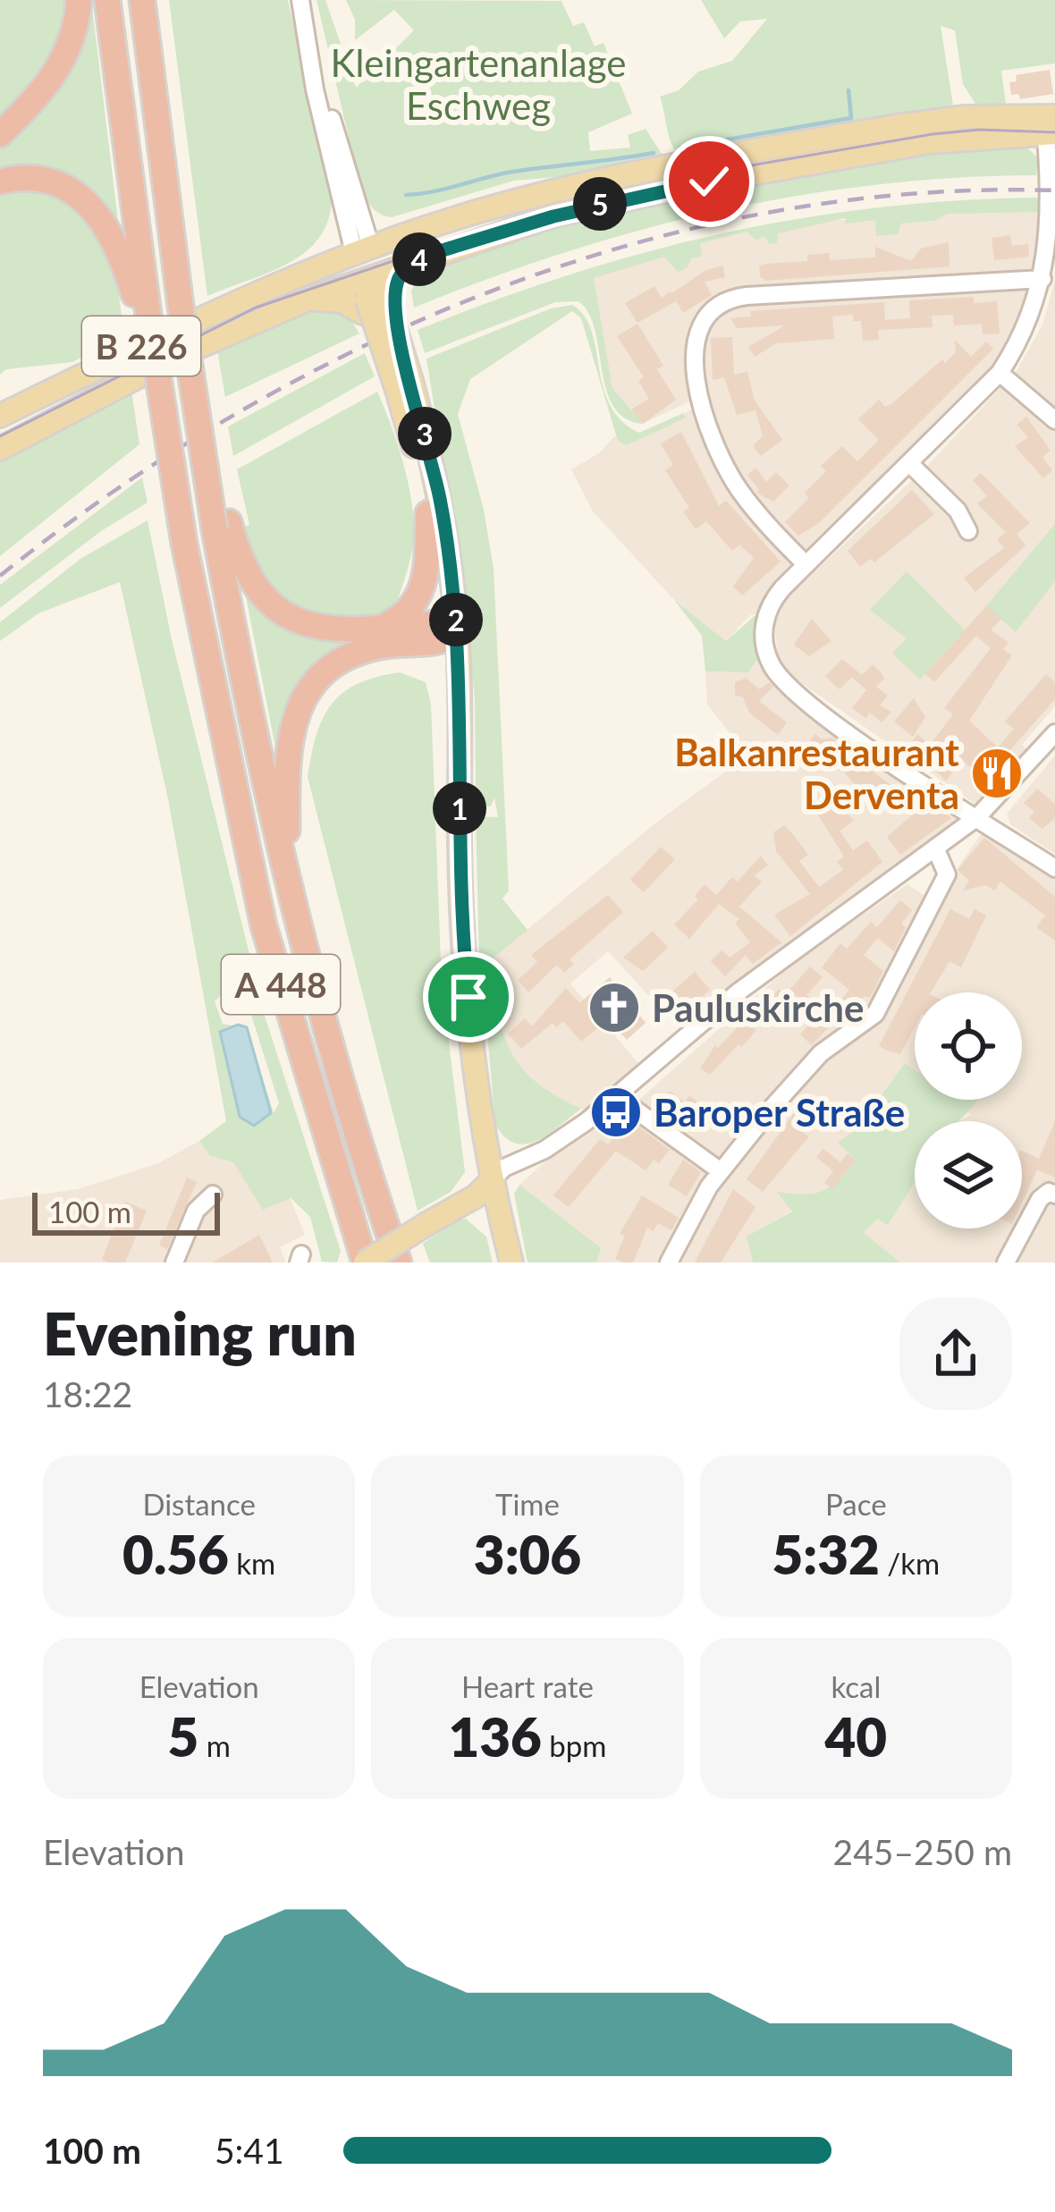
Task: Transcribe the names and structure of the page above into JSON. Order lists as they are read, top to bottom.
{
  "streets": {
    "highway": ["A 448"],
    "main road": ["B 226"]
  },
  "parks": ["Kleingartenanlage Eschweg"],
  "places": {
    "restaurant": ["Balkanrestaurant Derventa"],
    "church": ["Pauluskirche"],
    "bus stop": ["Baroper Straße"]
  },
  "scale_bar": "100 m",
  "page": {
    "pins": [
      "5",
      "4",
      "3",
      "2",
      "1"
    ],
    "scale": "100 m",
    "heading": ["Evening run", "18:22"],
    "stats": [
      ["Distance", "0.56 km"],
      ["Time", "3:06"],
      ["Pace", "5:32 /km"],
      ["Elevation", "5 m"],
      ["Heart rate", "136 bpm"],
      ["kcal", "40"]
    ],
    "chart": ["Elevation", "245–250 m"],
    "list": [
      {
        "name": "100 m",
        "note": "5:41"
      }
    ]
  }
}
